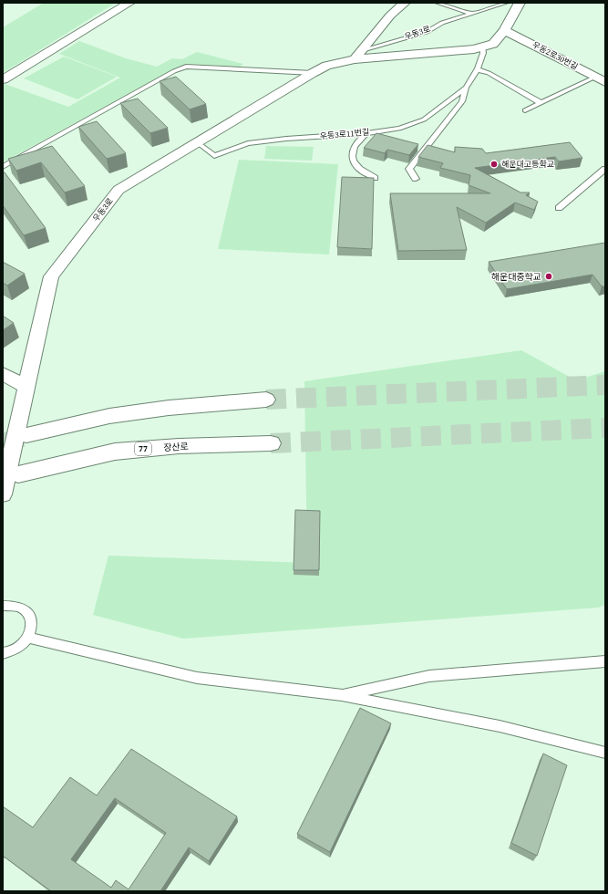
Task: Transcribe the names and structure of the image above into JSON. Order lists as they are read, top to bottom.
{
  "streets": {
    "highway": ["장산로", "77"],
    "street": ["우동3로", "우동2로30번길"],
    "lane": ["우동3로11번길"]
  },
  "crossings": [
    ["우동3로", "우동3로11번길"]
  ],
  "places": ["해운대고등학교", "해운대중학교"]
}
